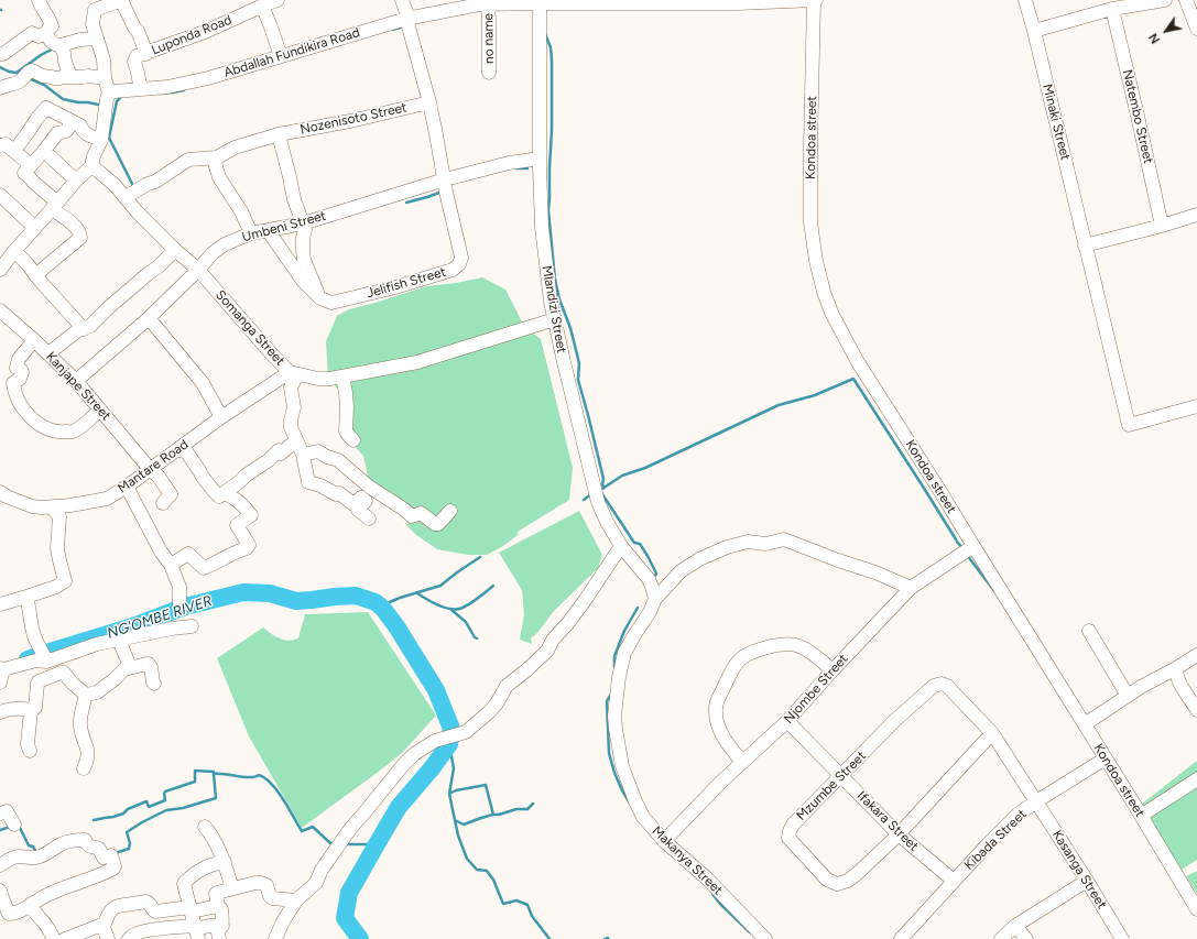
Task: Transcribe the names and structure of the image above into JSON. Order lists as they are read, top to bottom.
{
  "streets": {
    "street": [
      "Luponda Road",
      "no name",
      "Abdallah Fundikira Road",
      "Natembo Street",
      "Nozenisoto Street",
      "Minaki Street",
      "Kondoa street",
      "Umbeni Street",
      "Jelifish Street",
      "Mlandizi Street",
      "Somanga Street",
      "Kanjape Street",
      "Mantare Road",
      "Njombe Street",
      "Mzumbe Street",
      "Ifakara Street",
      "Kibada Street",
      "Makanya Street",
      "Kasanga Street"
    ]
  },
  "crossings": [
    ["Luponda Road", "Abdallah Fundikira Road"],
    ["no name", "Abdallah Fundikira Road"],
    ["Abdallah Fundikira Road", "Kondoa street"],
    ["Abdallah Fundikira Road", "Mlandizi Street"],
    ["Kondoa street", "Njombe Street"],
    ["Kondoa street", "Kibada Street"],
    ["Umbeni Street", "Jelifish Street"],
    ["Umbeni Street", "Mlandizi Street"],
    ["Umbeni Street", "Somanga Street"],
    ["Umbeni Street", "Kanjape Street"],
    ["Mlandizi Street", "Somanga Street"],
    ["Mlandizi Street", "Makanya Street"],
    ["Somanga Street", "Mantare Road"],
    ["Kanjape Street", "Mantare Road"],
    ["Njombe Street", "Ifakara Street"],
    ["Njombe Street", "Makanya Street"],
    ["Mzumbe Street", "Ifakara Street"],
    ["Mzumbe Street", "Kibada Street"],
    ["Mzumbe Street", "Kasanga Street"],
    ["Ifakara Street", "Kibada Street"],
    ["Kibada Street", "Kasanga Street"]
  ],
  "water": ["NG'OMBE RIVER"],
  "north": "bottom left"
}
